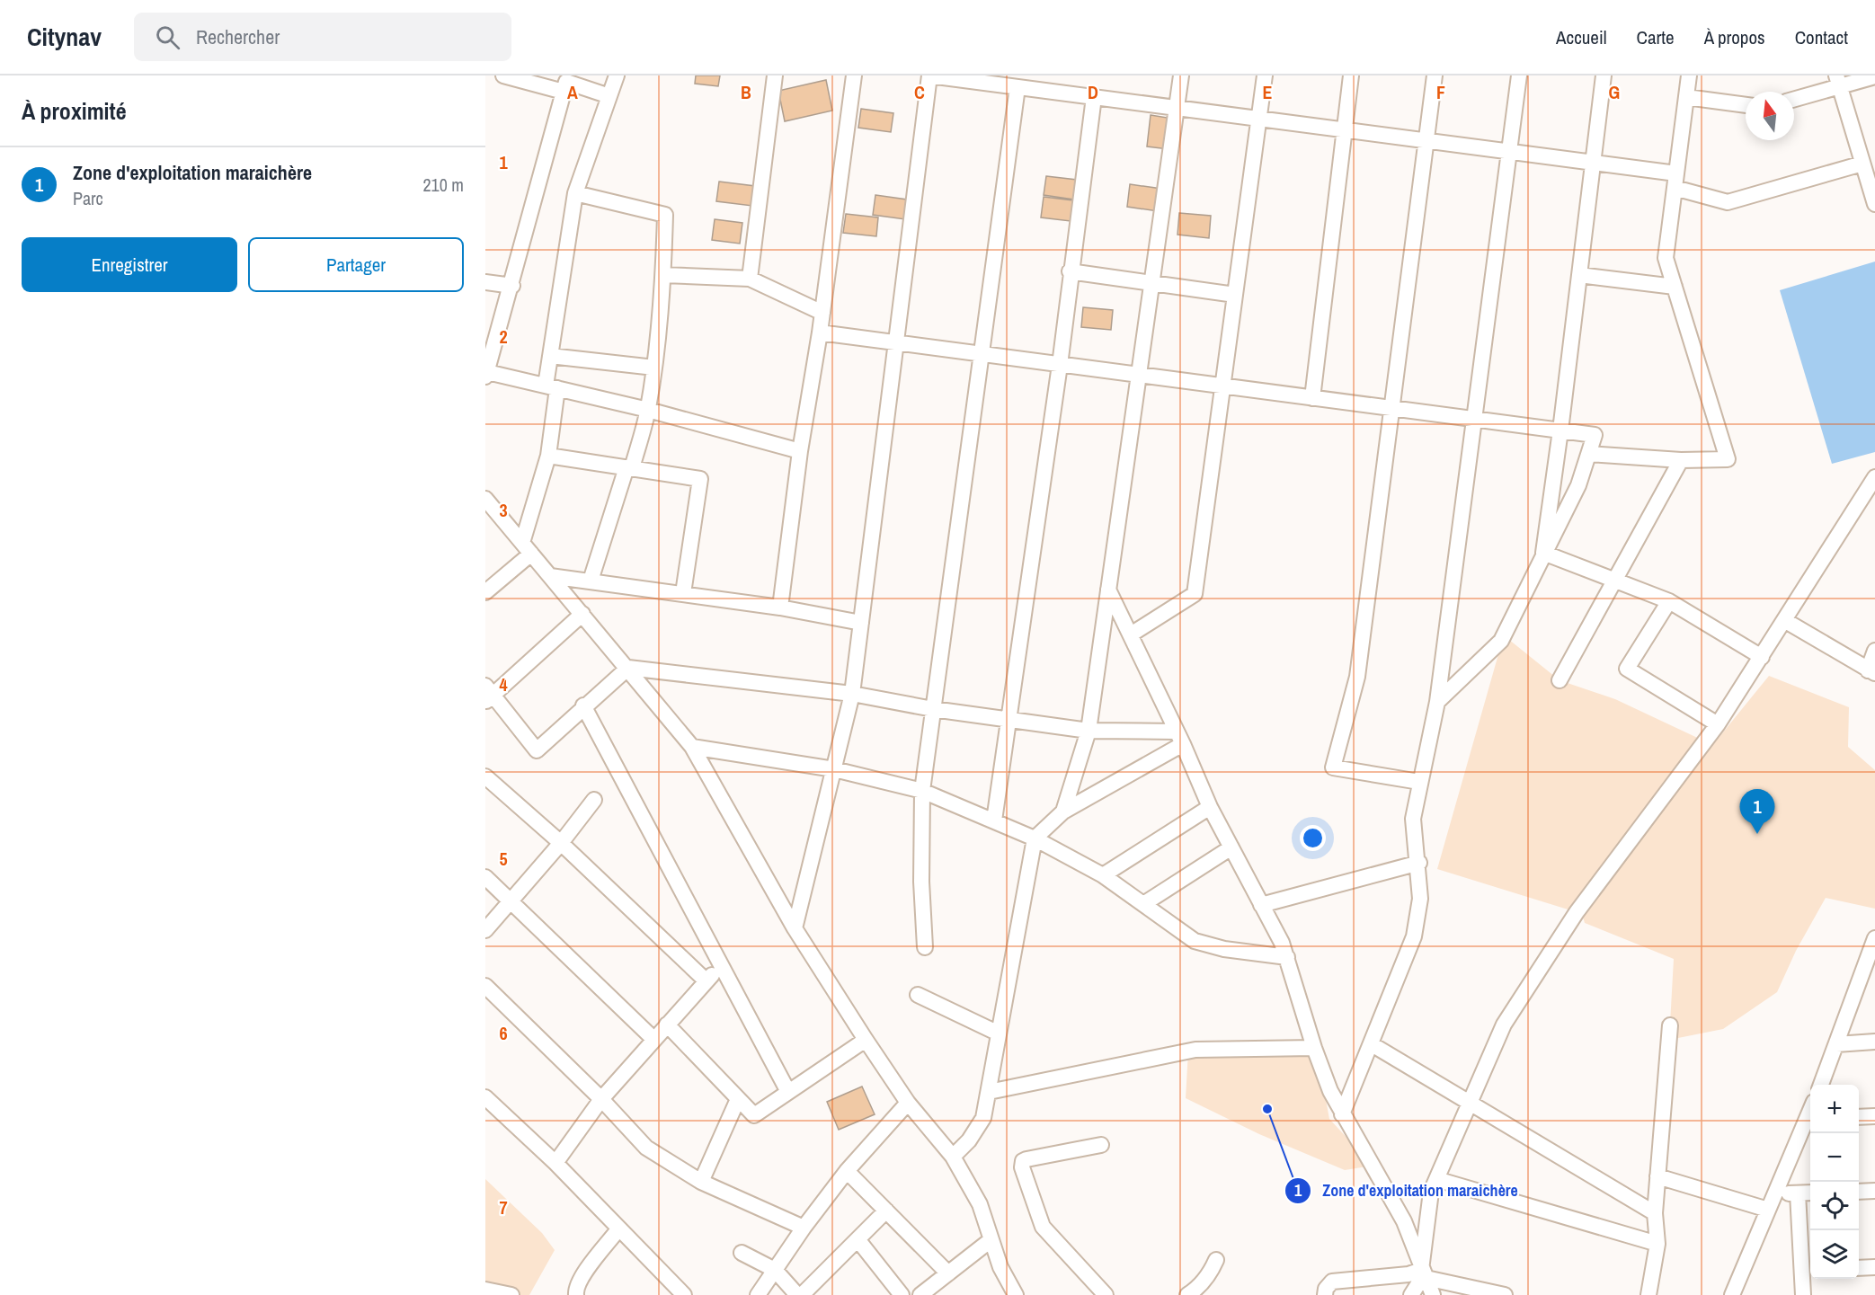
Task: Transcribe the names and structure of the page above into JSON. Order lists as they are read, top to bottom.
{
  "places": ["Zone d'exploitation maraichère"],
  "north": "top",
  "page": {
    "header": "Citynav",
    "search": "Rechercher",
    "nav": [
      "Accueil",
      "Carte",
      "À propos",
      "Contact"
    ],
    "heading": "À proximité",
    "list": [
      {
        "mark": "1",
        "name": "Zone d'exploitation maraichère",
        "note": "Parc",
        "value": "210 m"
      }
    ],
    "buttons": ["Enregistrer", "Partager"],
    "pins": "1",
    "map_buttons": ["+", "−"]
  },
  "grid": {
    "columns": [
      "A",
      "B",
      "C",
      "D",
      "E",
      "F",
      "G"
    ],
    "rows": [
      "1",
      "2",
      "3",
      "4",
      "5",
      "6",
      "7"
    ]
  }
}
